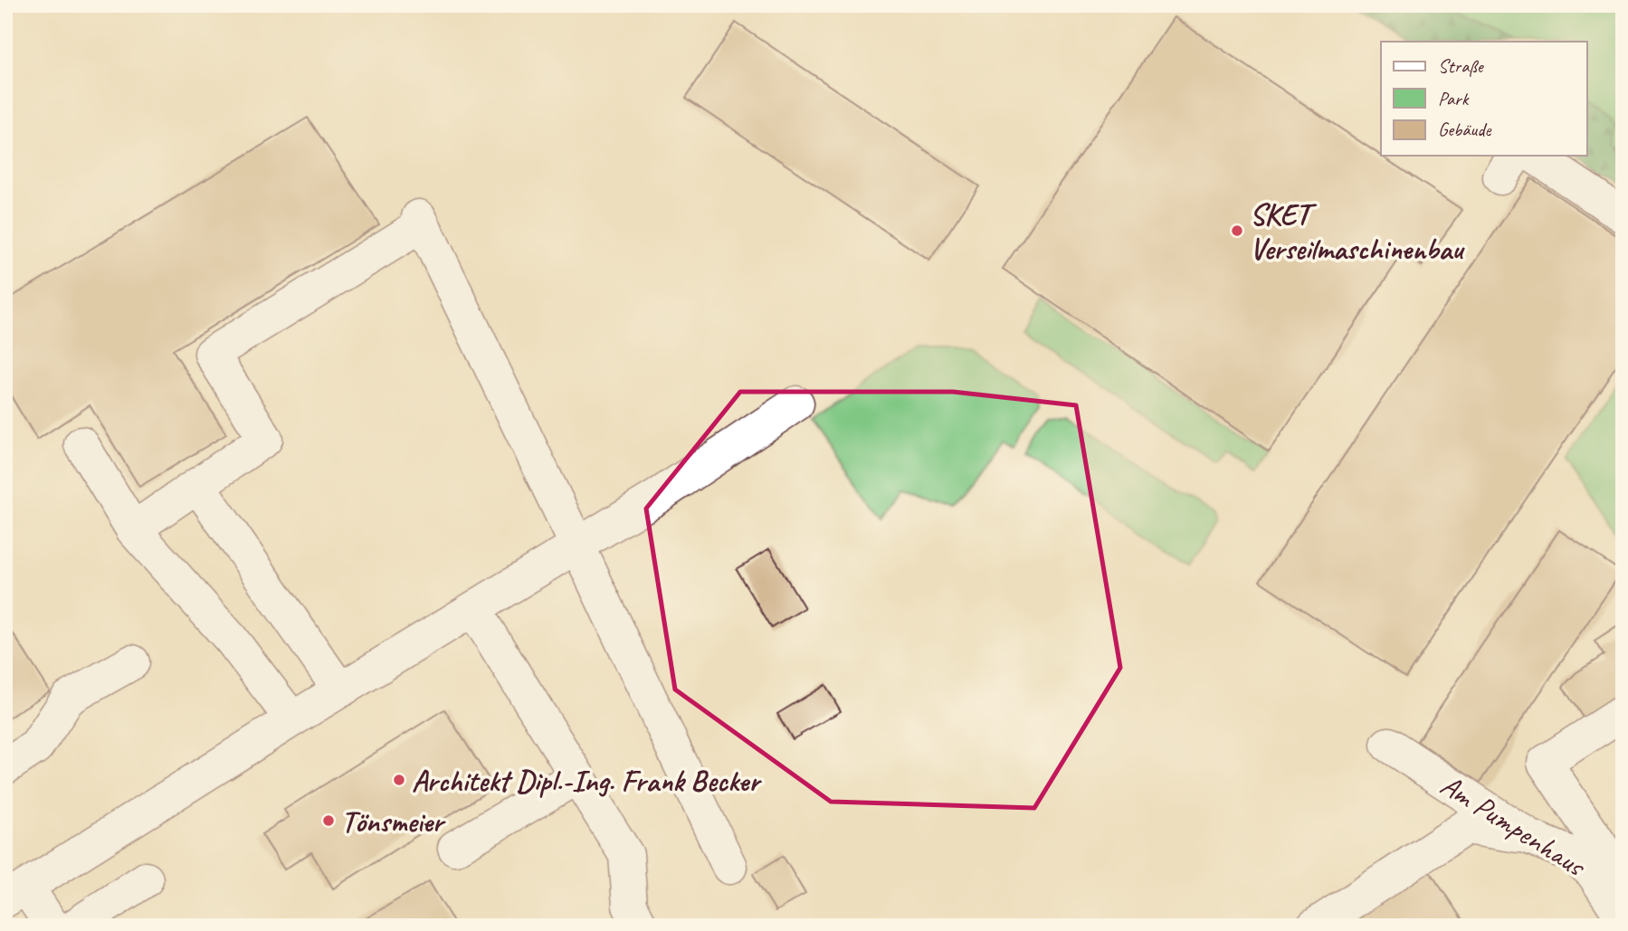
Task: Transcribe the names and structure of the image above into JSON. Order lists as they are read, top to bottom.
{
  "streets": {
    "street": ["Am Pumpenhaus"]
  },
  "places": ["SKET Verseilmaschinenbau", "Architekt Dipl.-Ing. Frank Becker", "Tönsmeier"],
  "legend": ["Straße", "Park", "Gebäude"]
}
